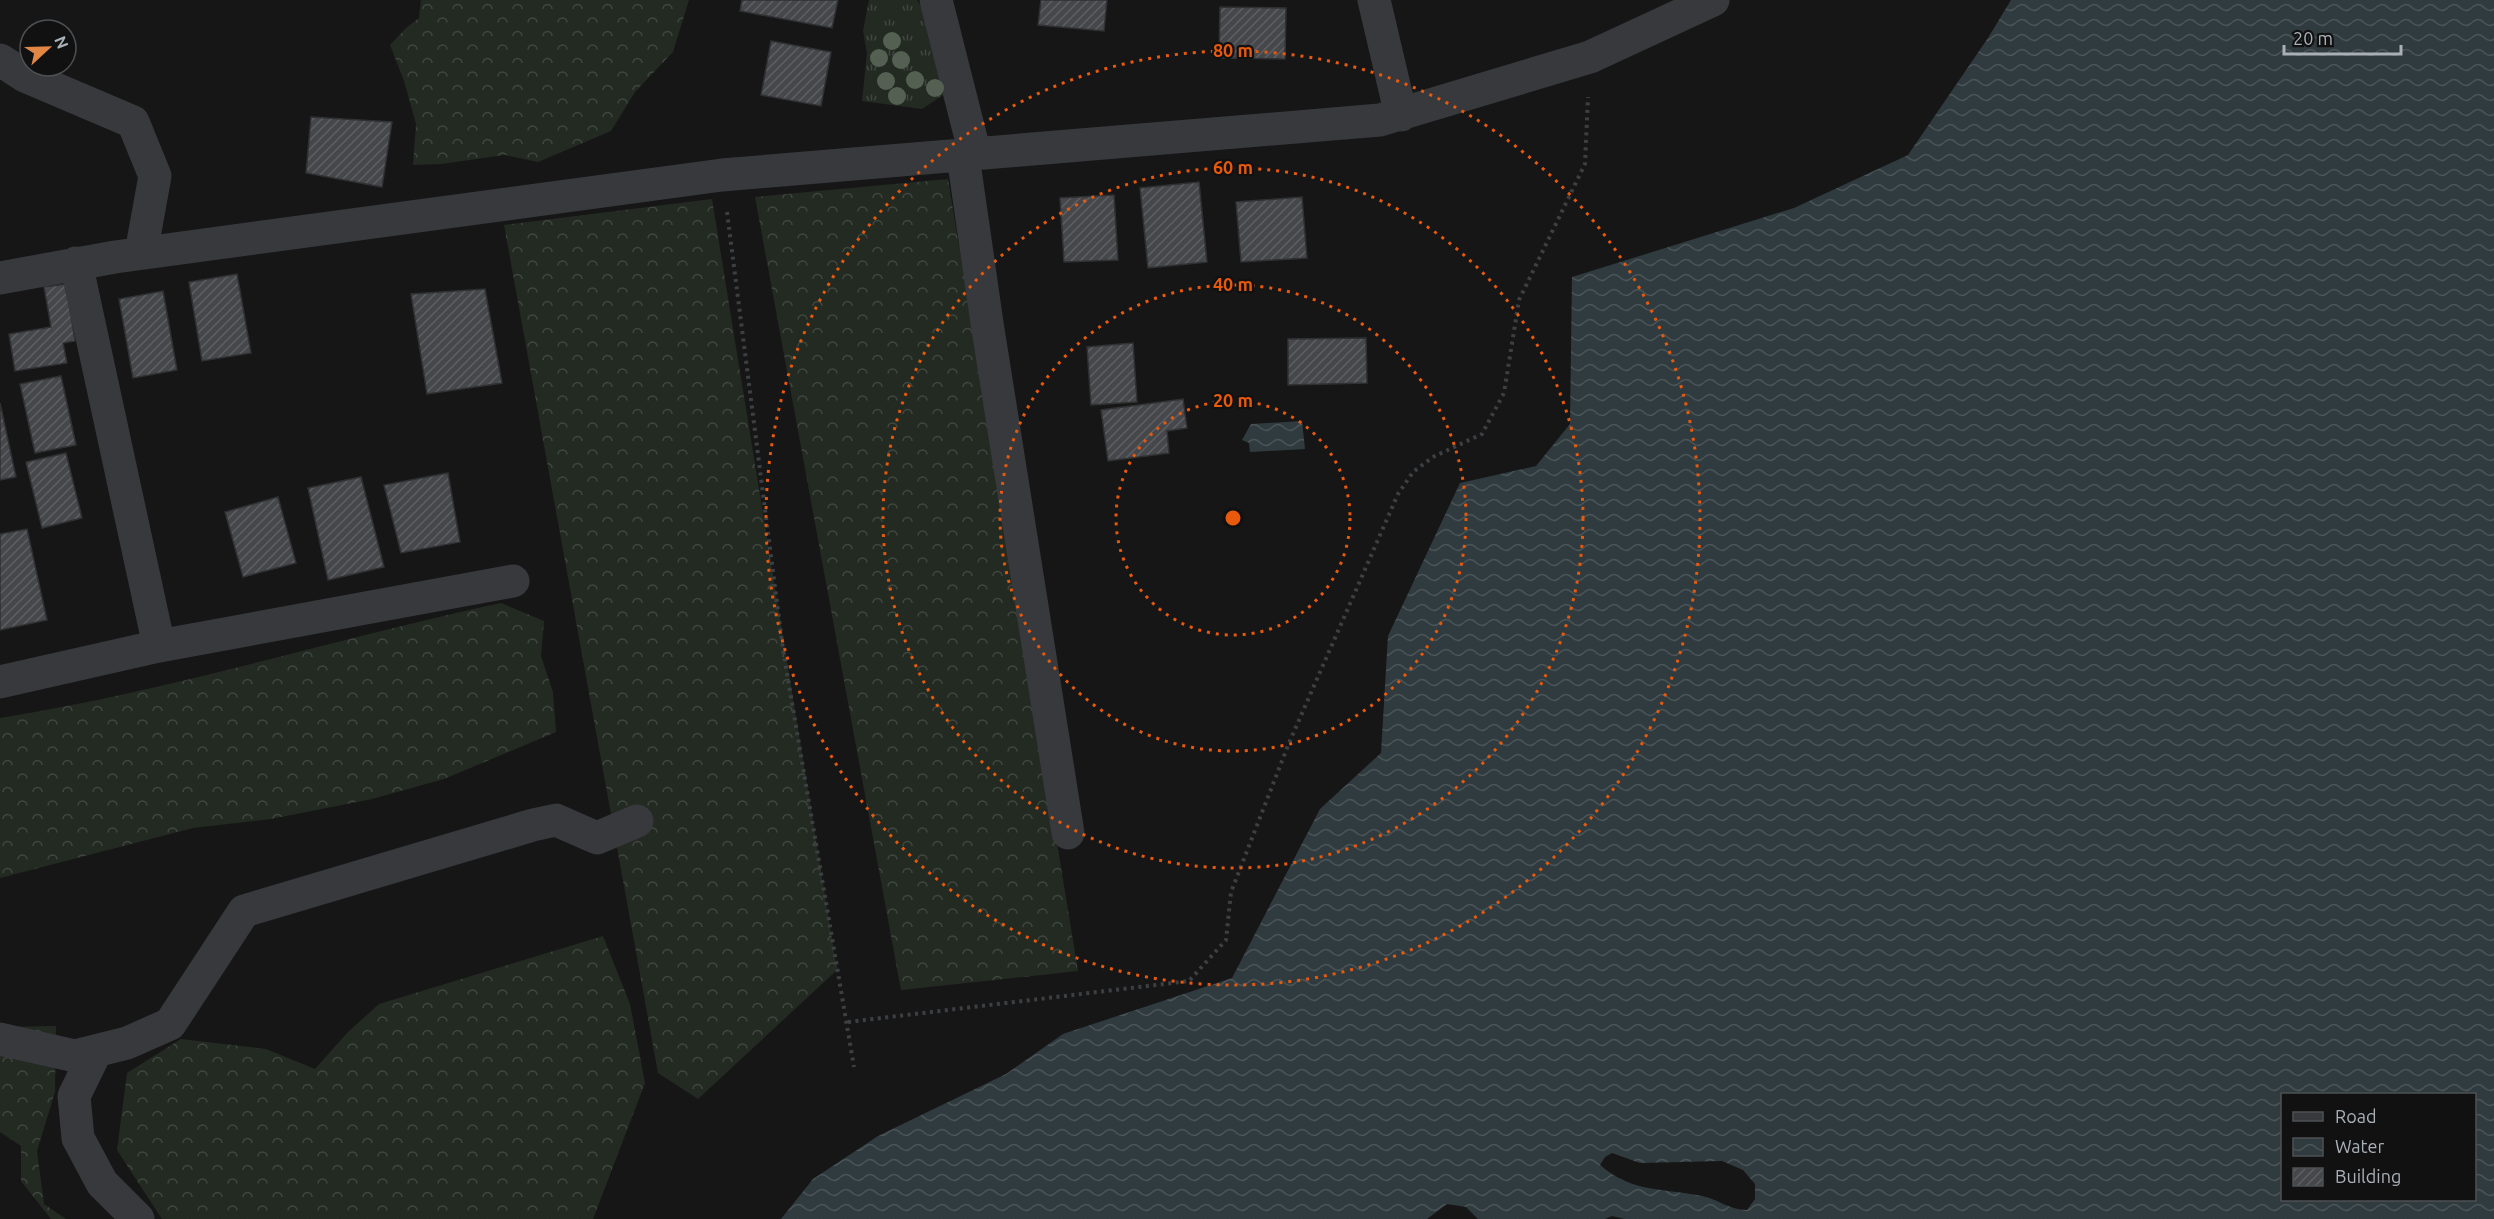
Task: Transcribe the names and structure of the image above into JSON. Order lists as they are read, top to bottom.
{
  "legend": ["Road", "Water", "Building"],
  "scale_bar": "20 m",
  "north": "right",
  "rings": [
    "80 m",
    "60 m",
    "40 m",
    "20 m"
  ]
}
